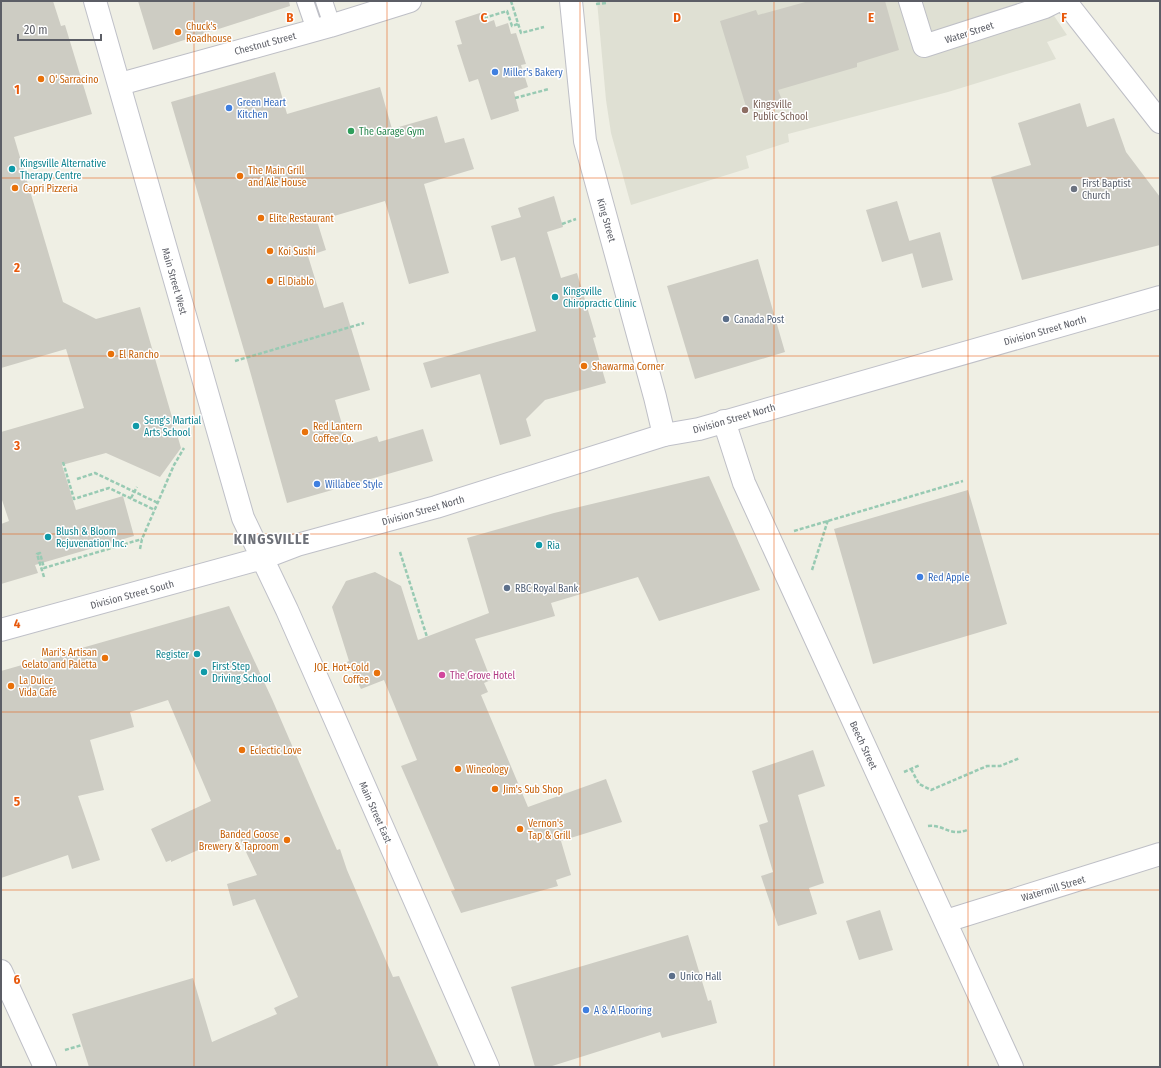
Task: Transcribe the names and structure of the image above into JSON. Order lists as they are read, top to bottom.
{
  "streets": {
    "street": [
      "Water Street",
      "Chestnut Street",
      "King Street",
      "Main Street West",
      "Division Street North",
      "Division Street South",
      "Beech Street",
      "Main Street East",
      "Watermill Street"
    ]
  },
  "crossings": [
    ["Chestnut Street", "Main Street West"],
    ["King Street", "Division Street North"],
    ["Main Street West", "Division Street North"],
    ["Main Street West", "Division Street South"],
    ["Main Street West", "Main Street East"],
    ["Division Street North", "Division Street South"],
    ["Division Street North", "Beech Street"],
    ["Division Street North", "Main Street East"],
    ["Division Street South", "Main Street East"],
    ["Beech Street", "Watermill Street"]
  ],
  "districts": ["KINGSVILLE"],
  "places": [
    "Chuck's Roadhouse",
    "Miller's Bakery",
    "O' Sarracino",
    "Green Heart Kitchen",
    "Kingsville Public School",
    "The Garage Gym",
    "Kingsville Alternative Therapy Centre",
    "The Main Grill and Ale House",
    "Capri Pizzeria",
    "First Baptist Church",
    "Elite Restaurant",
    "Koi Sushi",
    "El Diablo",
    "Kingsville Chiropractic Clinic",
    "Canada Post",
    "El Rancho",
    "Shawarma Corner",
    "Seng's Martial Arts School",
    "Red Lantern Coffee Co.",
    "Willabee Style",
    "Blush & Bloom Rejuvenation Inc.",
    "Ria",
    "Red Apple",
    "RBC Royal Bank",
    "Register",
    "Mari's Artisan Gelato and Paletta",
    "First Step Driving School",
    "JOE. Hot+Cold Coffee",
    "The Grove Hotel",
    "La Dulce Vida Café",
    "Eclectic Love",
    "Wineology",
    "Jim's Sub Shop",
    "Vernon's Tap & Grill",
    "Banded Goose Brewery & Taproom",
    "Unico Hall",
    "A & A Flooring"
  ],
  "scale_bar": "20 m",
  "grid": {
    "columns": [
      "B",
      "C",
      "D",
      "E",
      "F"
    ],
    "rows": [
      "1",
      "2",
      "3",
      "4",
      "5",
      "6"
    ]
  }
}
